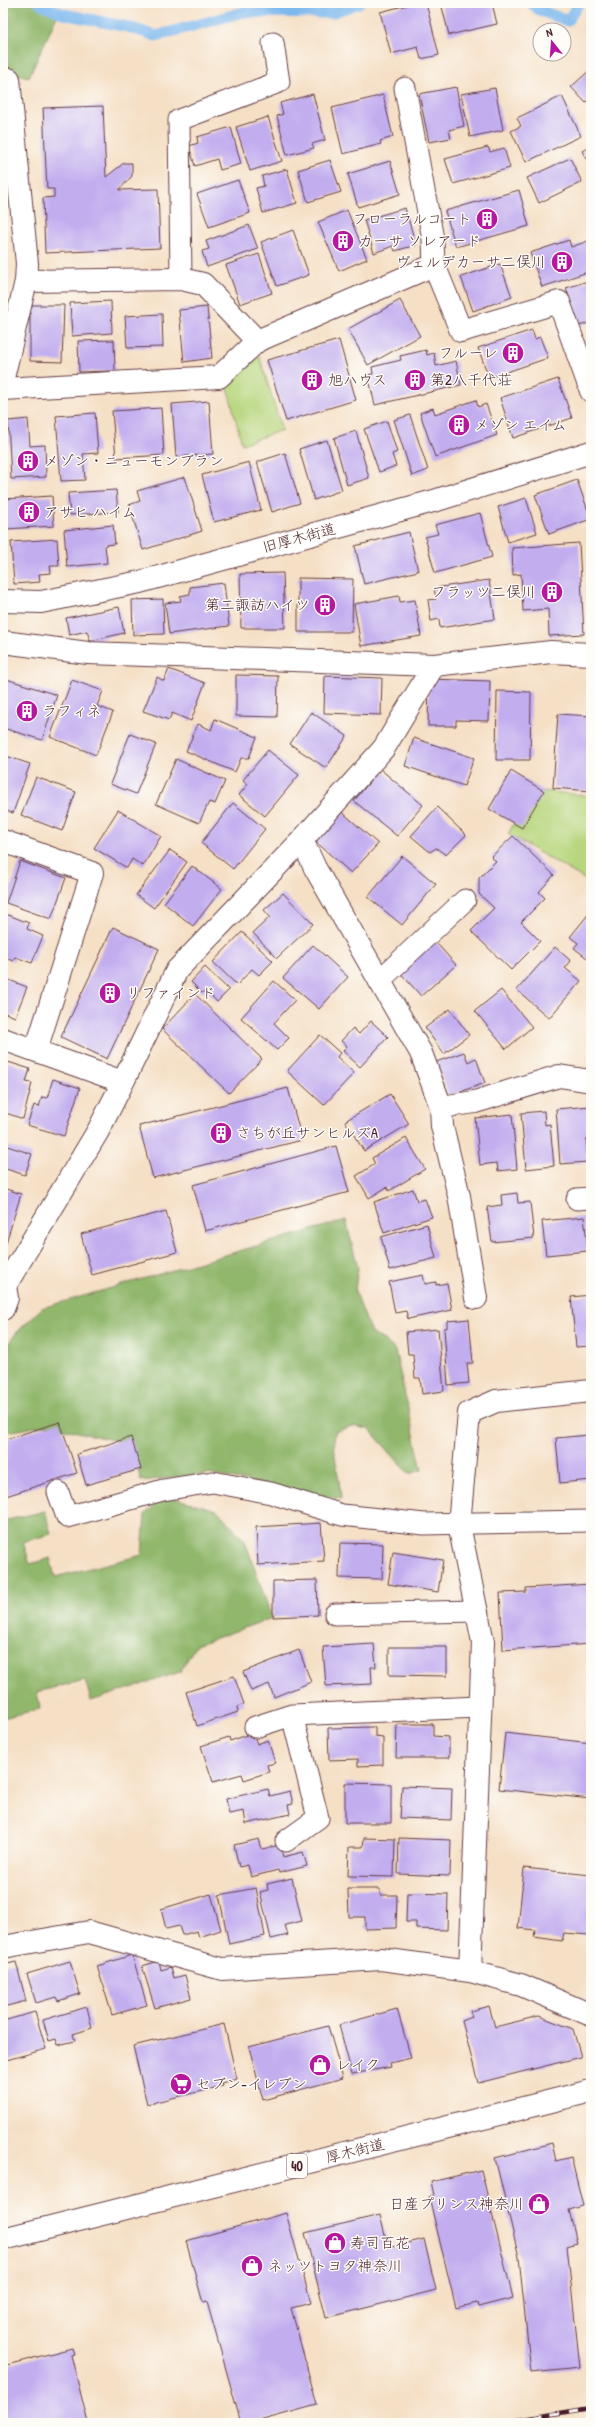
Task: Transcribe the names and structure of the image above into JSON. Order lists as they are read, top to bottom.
{
  "streets": {
    "street": ["旧厚木街道", "厚木街道", "40"]
  },
  "places": {
    "building": [
      "フローラルコート",
      "カーサ ソレアード",
      "ヴェルデカーサ二俣川",
      "フルーレ",
      "旭ハウス",
      "第2八千代荘",
      "メゾン エイム",
      "メゾン・ニューモンブラン",
      "アサヒ ハイム",
      "フラッツ二俣川",
      "第二諏訪ハイツ",
      "ラフィネ",
      "リファインド",
      "さちが丘サンヒルズA"
    ],
    "shop": [
      "レイク",
      "日産プリンス神奈川",
      "寿司百花",
      "ネッツトヨタ神奈川"
    ],
    "supermarket": ["セブン-イレブン"]
  },
  "north": "top"
}
